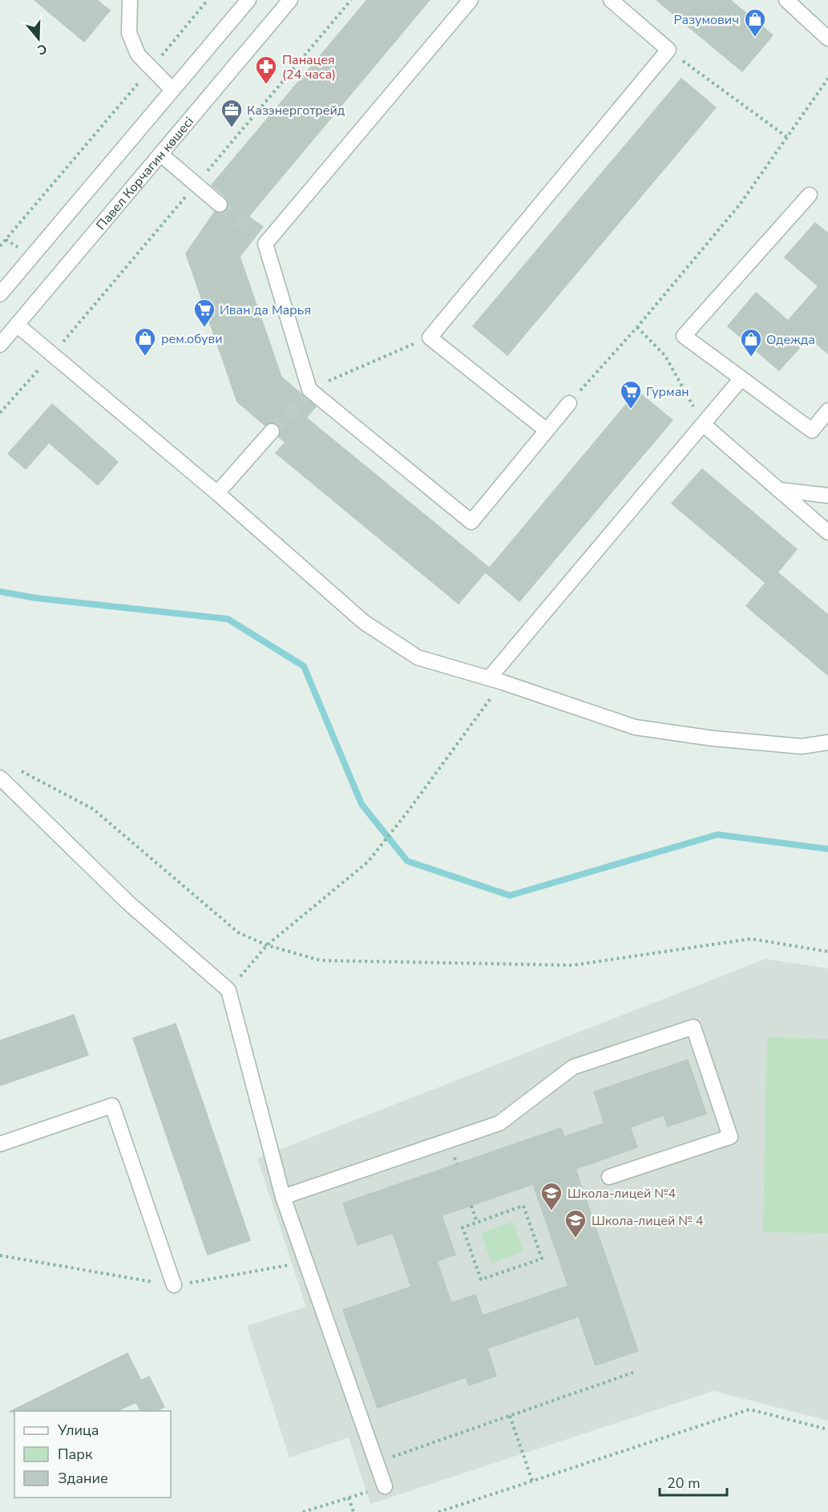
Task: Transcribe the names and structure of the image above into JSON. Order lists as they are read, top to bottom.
{
  "streets": {
    "street": ["Павел Корчагин көшесі"]
  },
  "places": {
    "shop": ["Разумович", "рем.обуви", "Одежда"],
    "pharmacy": ["Панацея (24 часа)"],
    "office": ["Казэнерготрейд"],
    "supermarket": ["Иван да Марья", "Гурман"],
    "school or university": ["Школа-лицей №4", "Школа-лицей № 4"]
  },
  "legend": ["Улица", "Парк", "Здание"],
  "scale_bar": "20 m",
  "north": "bottom"
}
